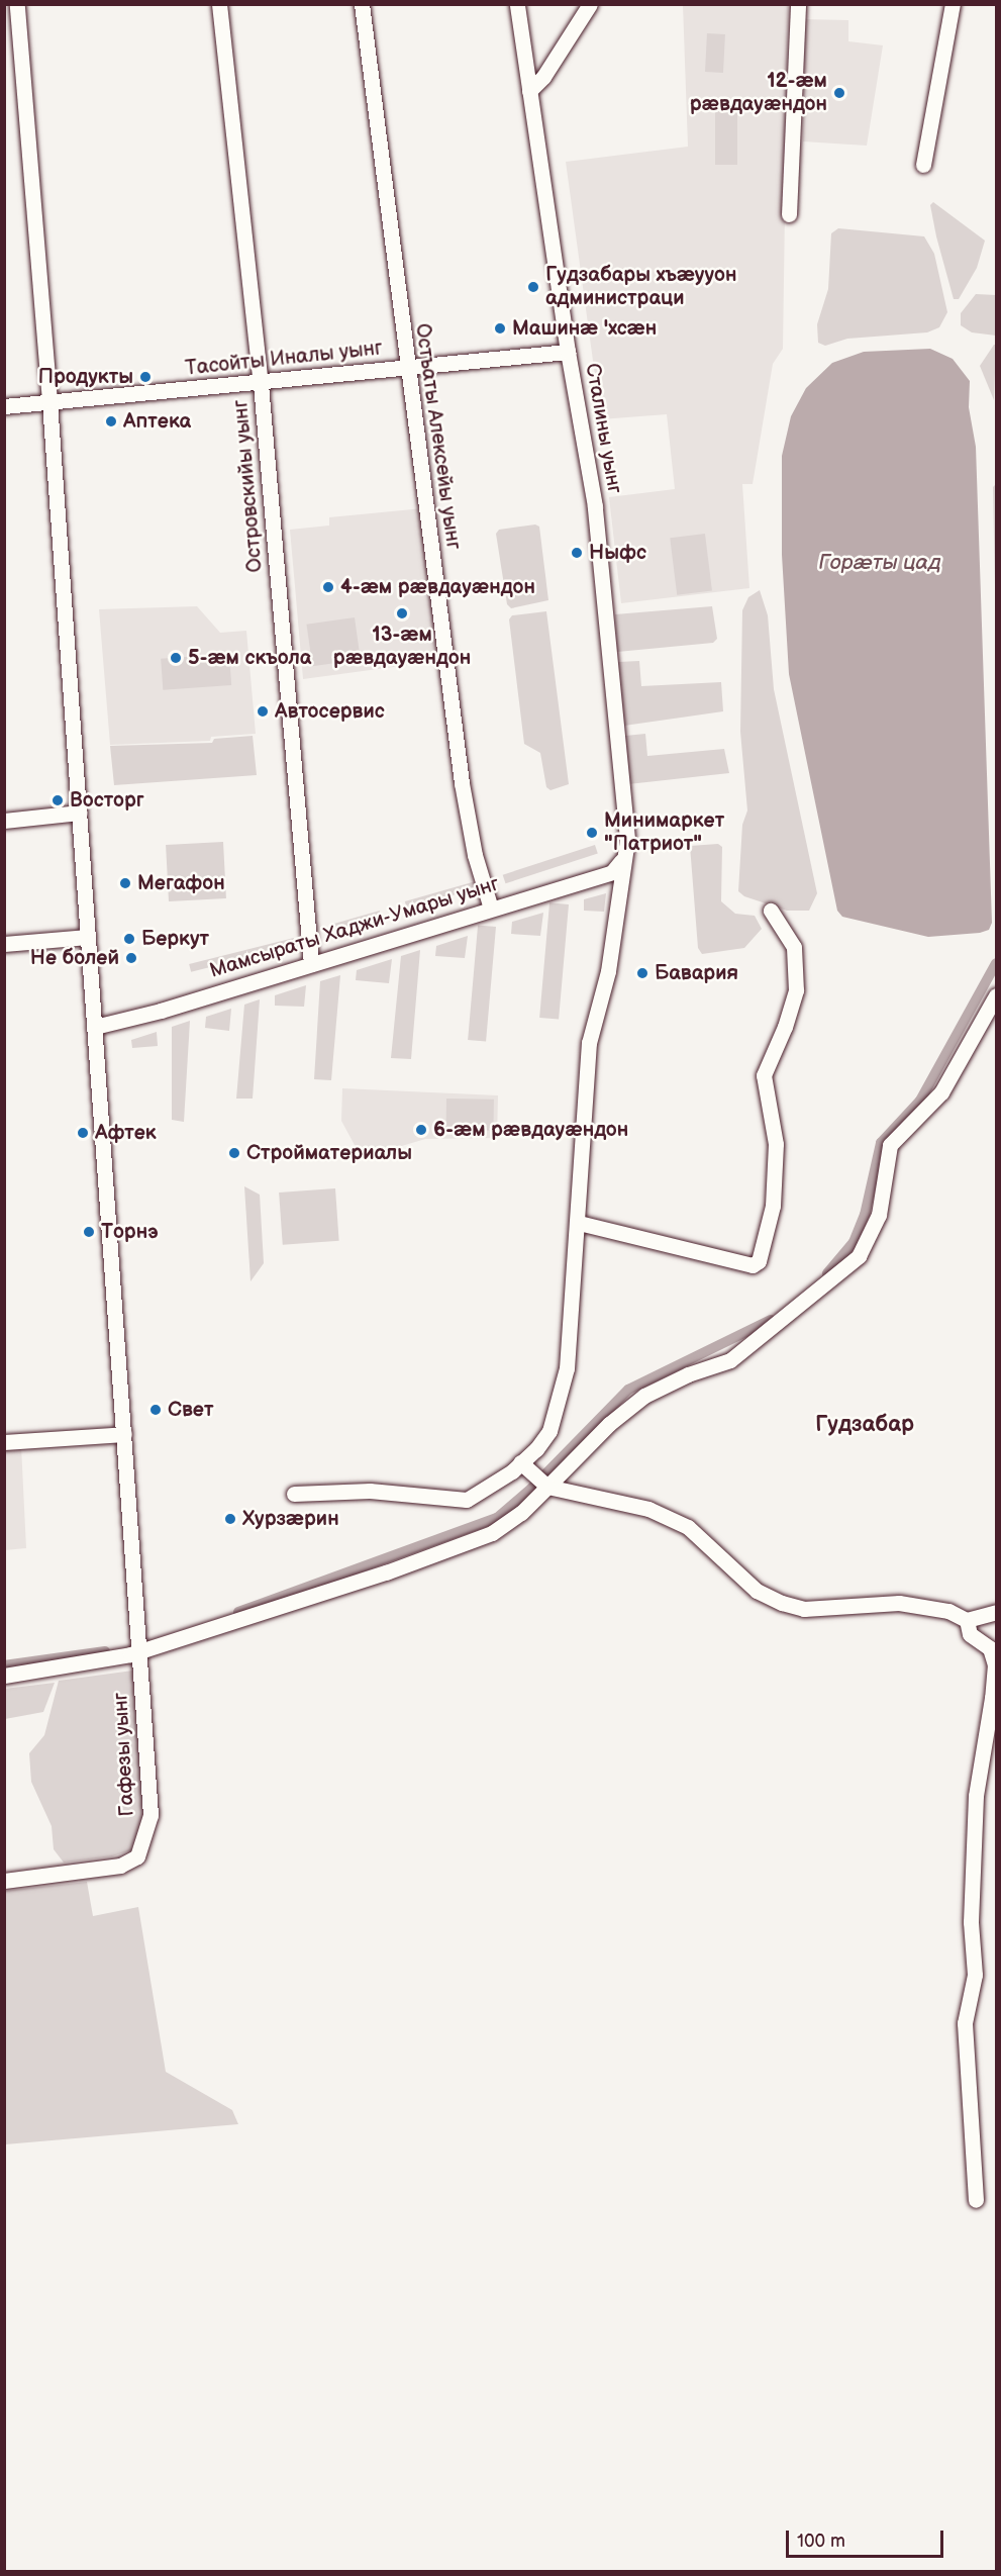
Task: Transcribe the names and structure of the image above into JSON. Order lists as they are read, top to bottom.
{
  "streets": {
    "street": [
      "Тасойты Иналы уынг",
      "Сталины уынг",
      "Остъаты Алексейы уынг",
      "Островскийы уынг",
      "Мамсыраты Хаджи-Умары уынг",
      "Гафезы уынг"
    ]
  },
  "crossings": [
    ["Тасойты Иналы уынг", "Сталины уынг"],
    ["Тасойты Иналы уынг", "Остъаты Алексейы уынг"],
    ["Тасойты Иналы уынг", "Островскийы уынг"],
    ["Тасойты Иналы уынг", "Гафезы уынг"],
    ["Сталины уынг", "Мамсыраты Хаджи-Умары уынг"],
    ["Остъаты Алексейы уынг", "Мамсыраты Хаджи-Умары уынг"],
    ["Островскийы уынг", "Мамсыраты Хаджи-Умары уынг"],
    ["Мамсыраты Хаджи-Умары уынг", "Гафезы уынг"]
  ],
  "districts": ["Гудзабар"],
  "water": ["Горӕты цад"],
  "places": [
    "12-æм рӕвдауӕндон",
    "Гудзабары хъæууон администраци",
    "Машинæ 'хсæн",
    "Продукты",
    "Аптека",
    "Ныфс",
    "4-æм рӕвдауӕндон",
    "13-æм рӕвдауӕндон",
    "5-æм скъола",
    "Автосервис",
    "Восторг",
    "Минимаркет \"Патриот\"",
    "Мегафон",
    "Беркут",
    "Не болей",
    "Бавария",
    "6-æм рӕвдауӕндон",
    "Афтек",
    "Стройматериалы",
    "Торнэ",
    "Свет",
    "Хурзæрин"
  ],
  "scale_bar": "100 m"
}
